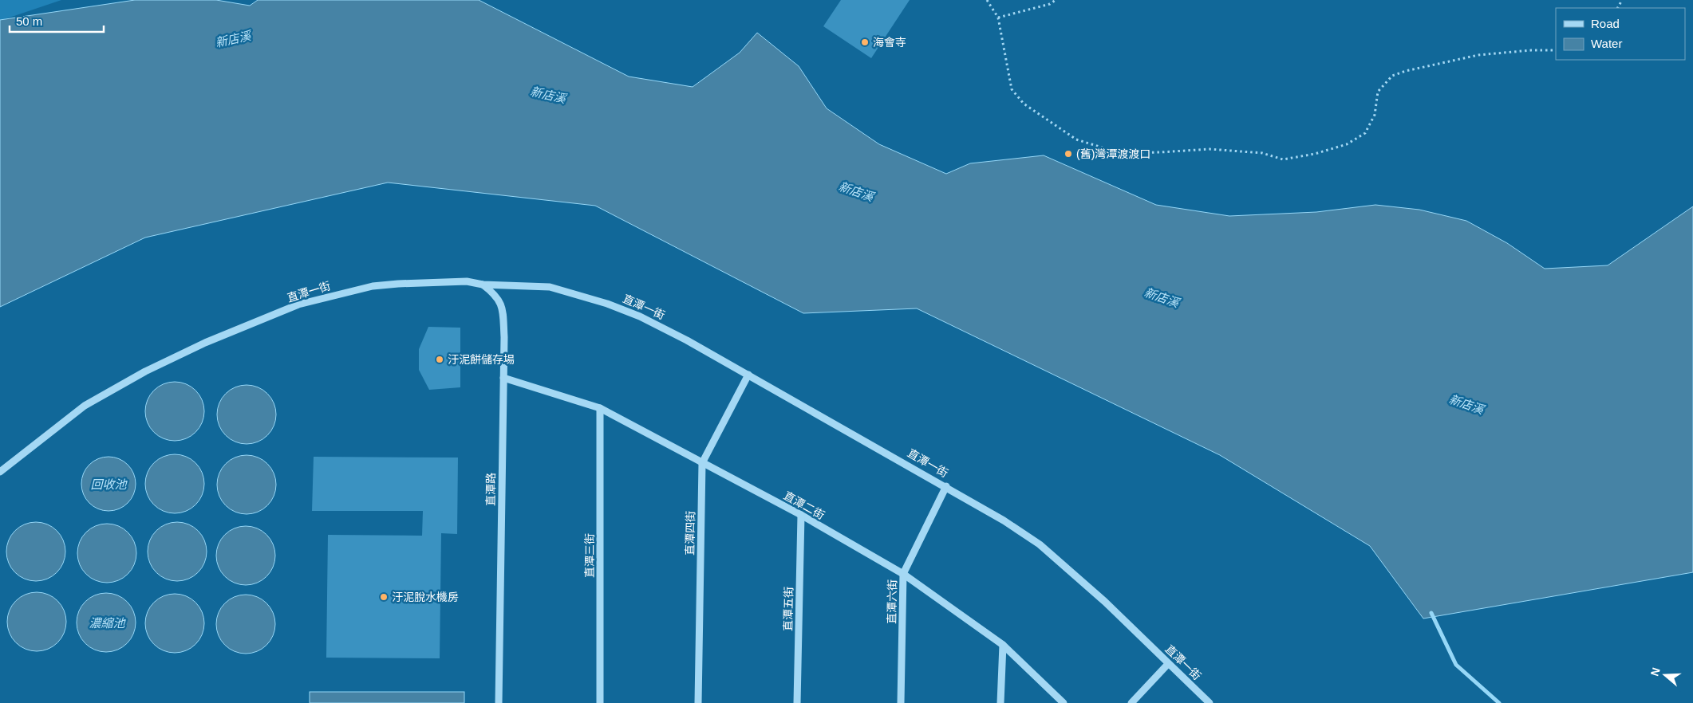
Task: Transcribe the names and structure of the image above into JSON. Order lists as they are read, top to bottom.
{
  "streets": {
    "street": [
      "直潭一街",
      "直潭路",
      "直潭二街",
      "直潭四街",
      "直潭三街",
      "直潭六街",
      "直潭五街"
    ]
  },
  "crossings": [
    ["直潭一街", "直潭路"],
    ["直潭一街", "直潭四街"],
    ["直潭一街", "直潭六街"],
    ["直潭路", "直潭二街"],
    ["直潭二街", "直潭四街"],
    ["直潭二街", "直潭三街"],
    ["直潭二街", "直潭六街"],
    ["直潭二街", "直潭五街"]
  ],
  "water": ["新店溪", "回收池", "濃縮池"],
  "places": [
    "海會寺",
    "(舊)灣潭渡渡口",
    "汙泥餅儲存場",
    "汙泥脫水機房"
  ],
  "legend": ["Road", "Water"],
  "scale_bar": "50 m",
  "north": "left"
}
